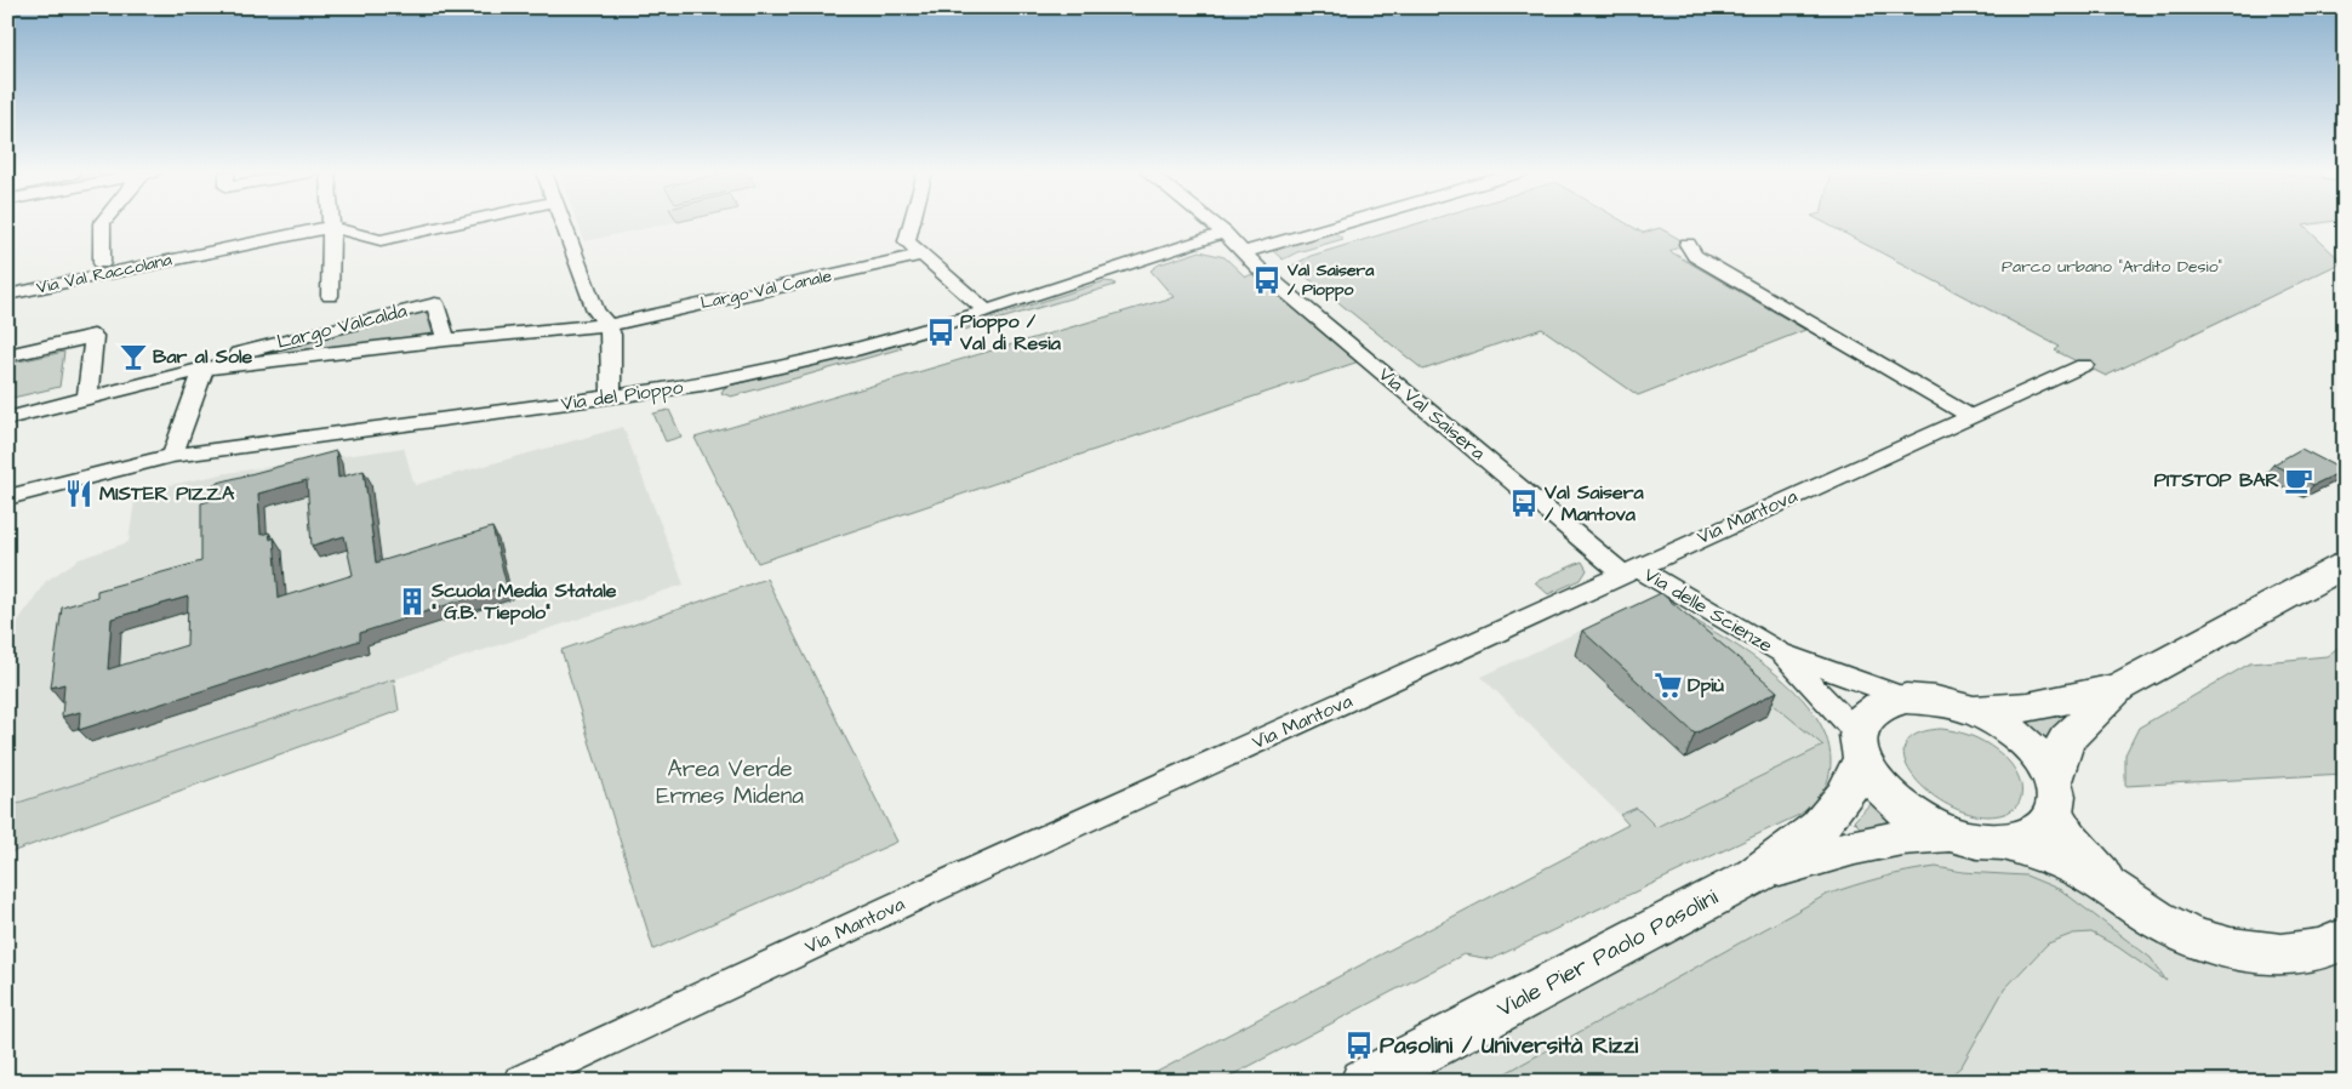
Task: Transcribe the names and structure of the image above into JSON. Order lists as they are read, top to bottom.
{
  "streets": {
    "main road": ["Viale Pier Paolo Pasolini"],
    "street": [
      "Via Val Raccolana",
      "Largo Val Canale",
      "Largo Valcalda",
      "Via del Pioppo",
      "Via Val Saisera",
      "Via Mantova",
      "Via delle Scienze"
    ]
  },
  "crossings": [
    ["Largo Val Canale", "Largo Valcalda"],
    ["Via del Pioppo", "Via Val Saisera"],
    ["Via Val Saisera", "Via Mantova"],
    ["Via Val Saisera", "Via delle Scienze"],
    ["Via Mantova", "Via delle Scienze"],
    ["Via delle Scienze", "Viale Pier Paolo Pasolini"]
  ],
  "parks": ["Parco urbano \"Ardito Desio\"", "Area Verde Ermes Midena"],
  "places": {
    "bus stop": [
      "Val Saisera / Pioppo",
      "Pioppo / Val di Resia",
      "Val Saisera / Mantova",
      "Pasolini / Università Rizzi"
    ],
    "bar": ["Bar al Sole"],
    "cafe": ["PITSTOP BAR"],
    "restaurant": ["MISTER PIZZA"],
    "building": ["Scuola Media Statale \" G.B. Tiepolo\""],
    "supermarket": ["Dpiù"]
  }
}
